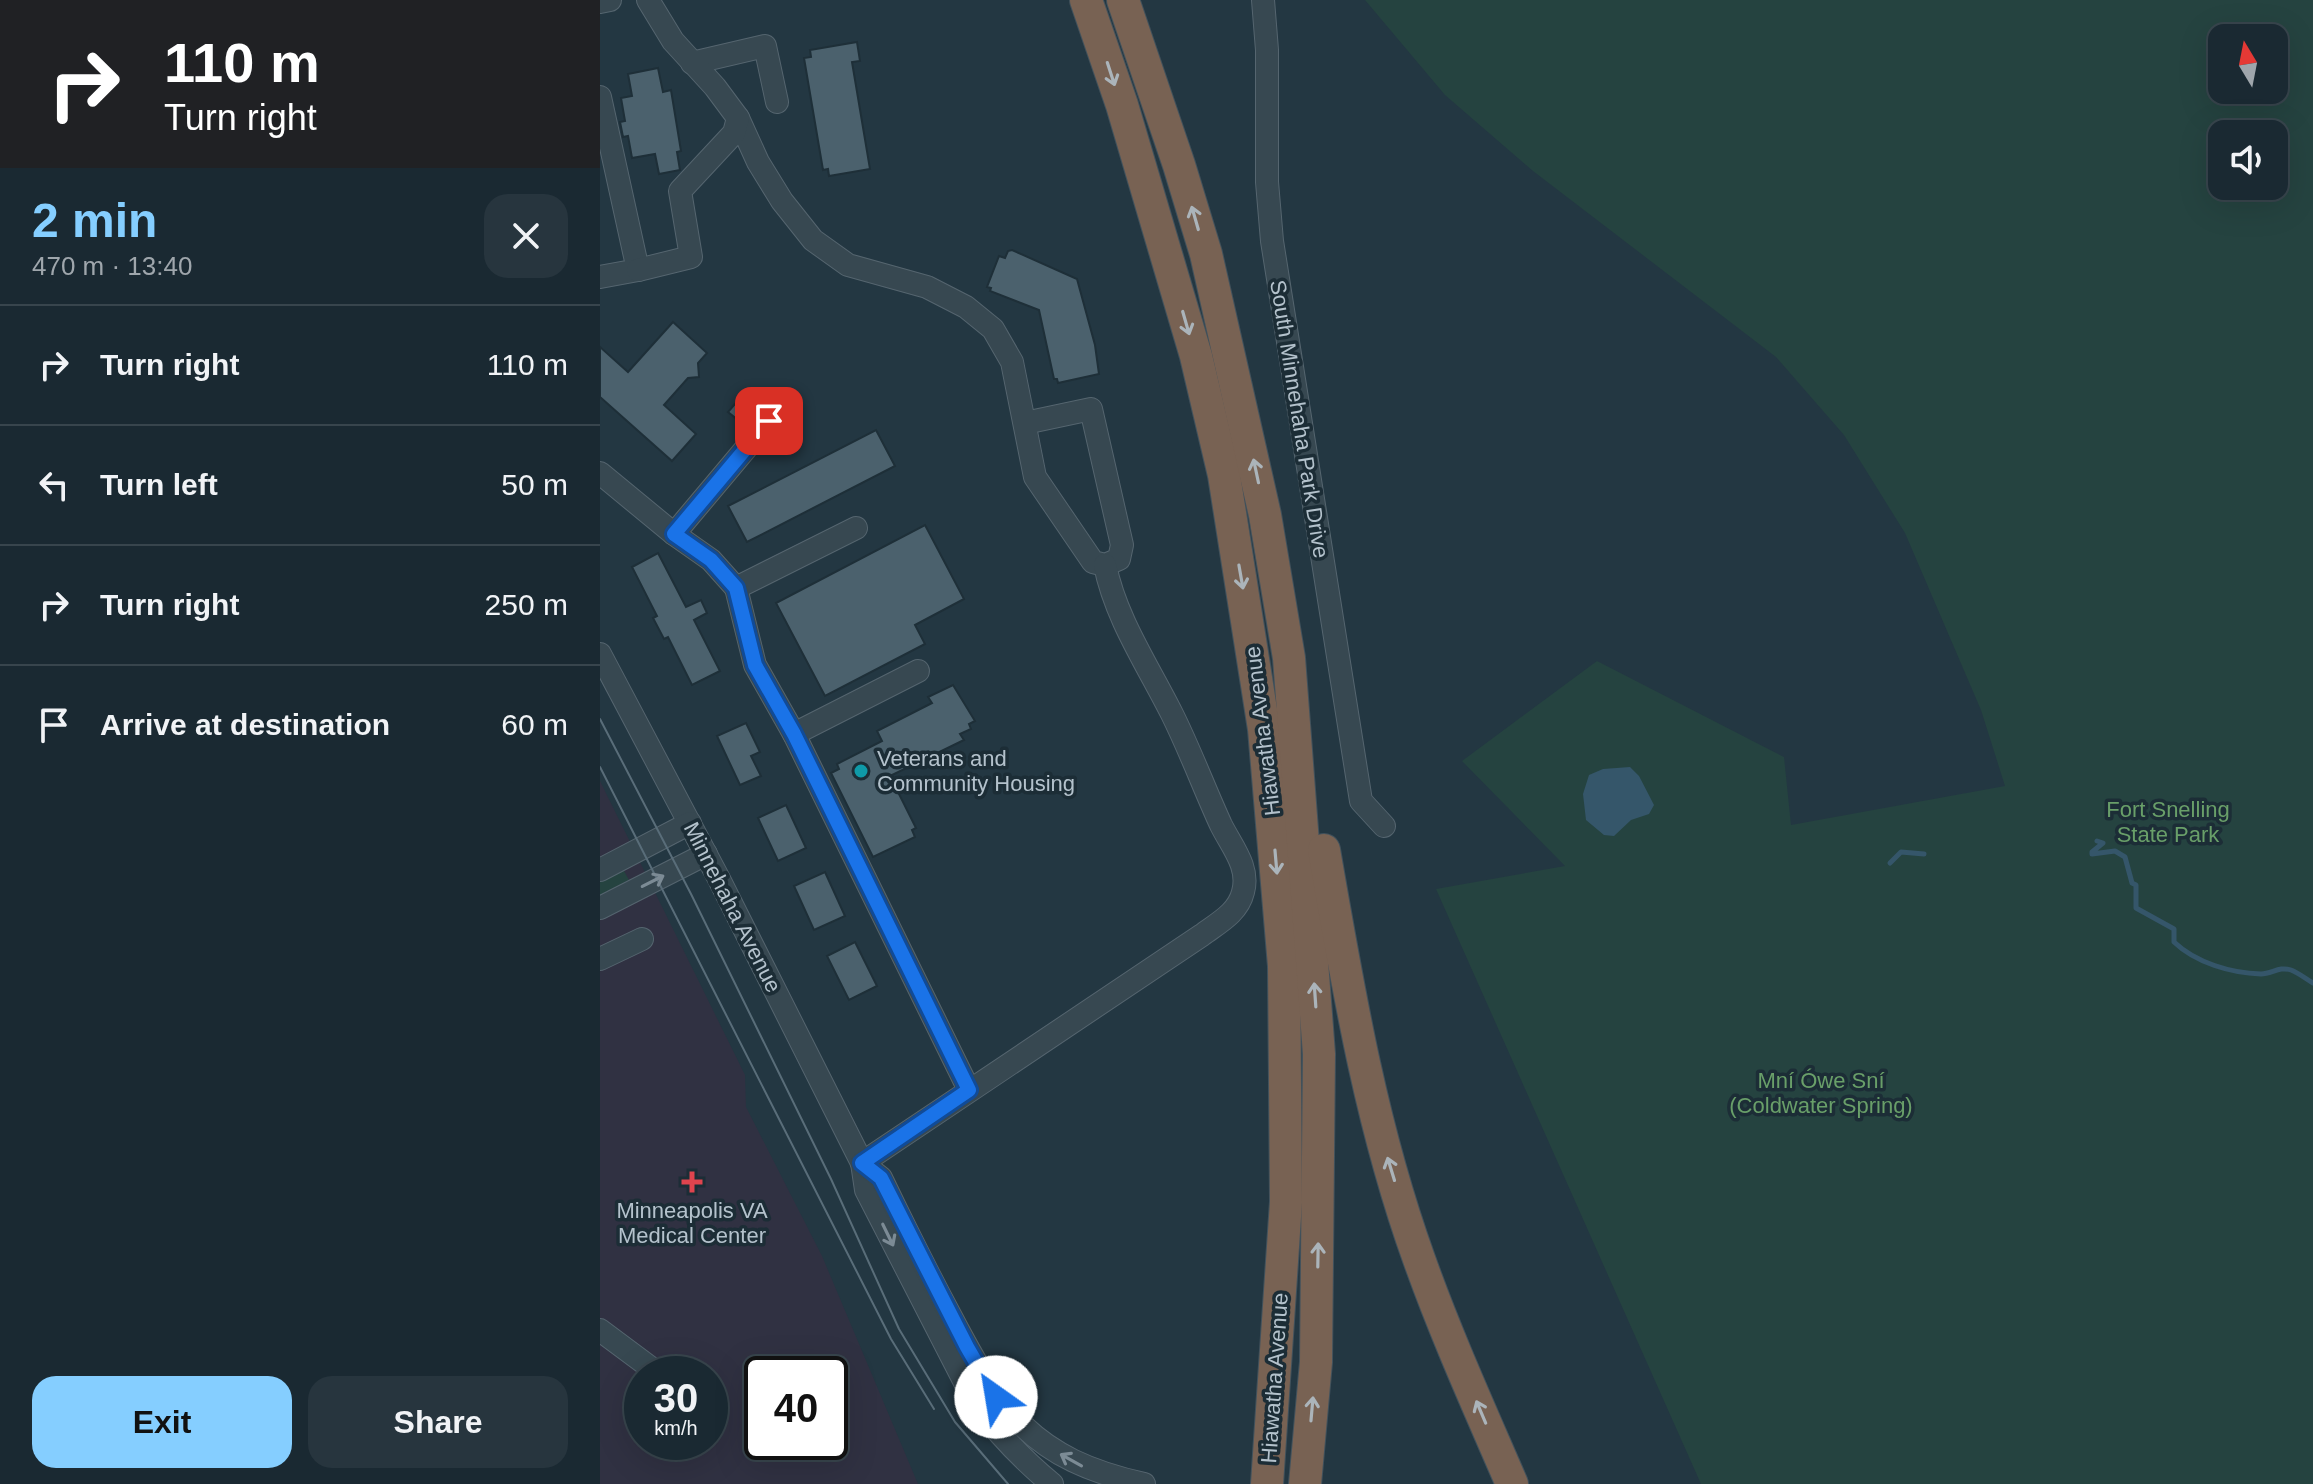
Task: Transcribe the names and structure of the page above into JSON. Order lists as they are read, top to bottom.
{
  "streets": {
    "highway": ["Hiawatha Avenue"],
    "street": ["South Minnehaha Park Drive", "Minnehaha Avenue"]
  },
  "parks": ["Fort Snelling State Park", "Mní Ówe Sní (Coldwater Spring)"],
  "places": {
    "other": ["Veterans and Community Housing"],
    "health": ["Minneapolis VA Medical Center"]
  },
  "north": "top",
  "page": {
    "turn": ["110 m", "Turn right"],
    "heading": ["2 min", "470 m · 13:40"],
    "list": [
      {
        "name": "Turn right",
        "value": "110 m"
      },
      {
        "name": "Turn left",
        "value": "50 m"
      },
      {
        "name": "Turn right",
        "value": "250 m"
      },
      {
        "name": "Arrive at destination",
        "value": "60 m"
      }
    ],
    "speed": "30 km/h",
    "limit": "40",
    "buttons": ["Exit", "Share"]
  }
}
